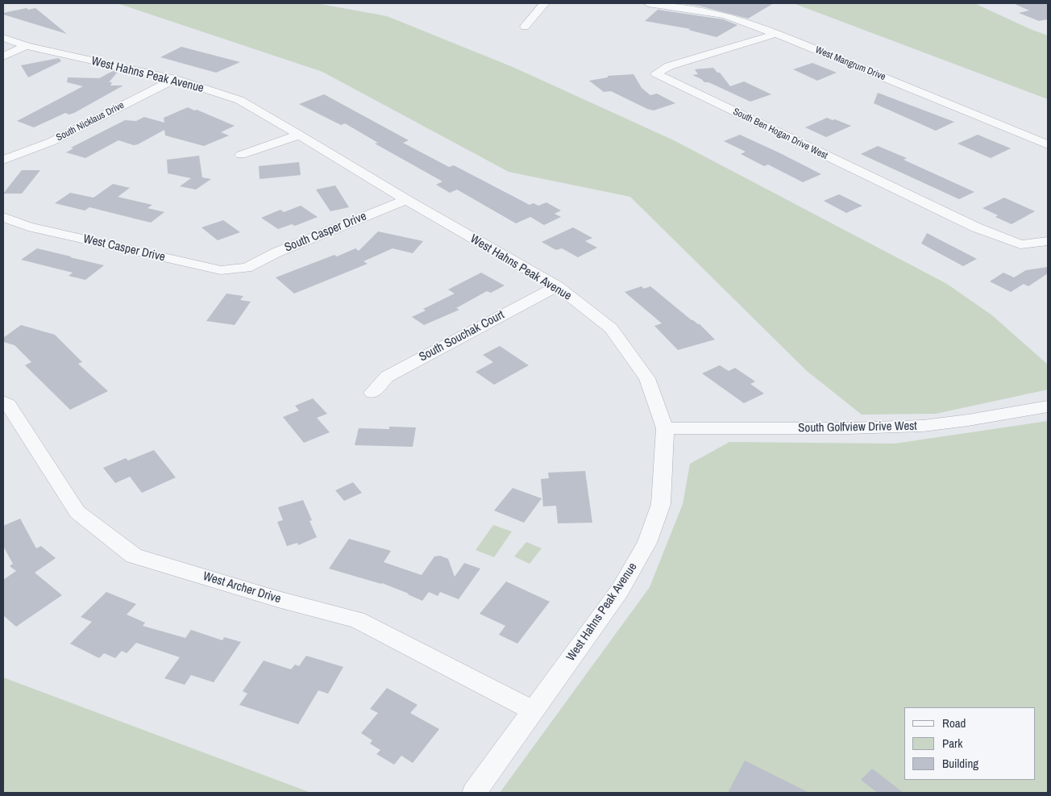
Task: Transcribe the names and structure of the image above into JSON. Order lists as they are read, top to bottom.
{
  "streets": {
    "street": [
      "West Mangrum Drive",
      "West Hahns Peak Avenue",
      "South Nicklaus Drive",
      "South Ben Hogan Drive West",
      "South Casper Drive",
      "West Casper Drive",
      "South Souchak Court",
      "South Golfview Drive West",
      "West Archer Drive"
    ]
  },
  "crossings": [
    ["West Mangrum Drive", "South Ben Hogan Drive West"],
    ["West Hahns Peak Avenue", "South Nicklaus Drive"],
    ["West Hahns Peak Avenue", "South Casper Drive"],
    ["West Hahns Peak Avenue", "South Souchak Court"],
    ["West Hahns Peak Avenue", "South Golfview Drive West"],
    ["West Hahns Peak Avenue", "West Archer Drive"],
    ["South Casper Drive", "West Casper Drive"]
  ],
  "legend": ["Road", "Park", "Building"]
}
